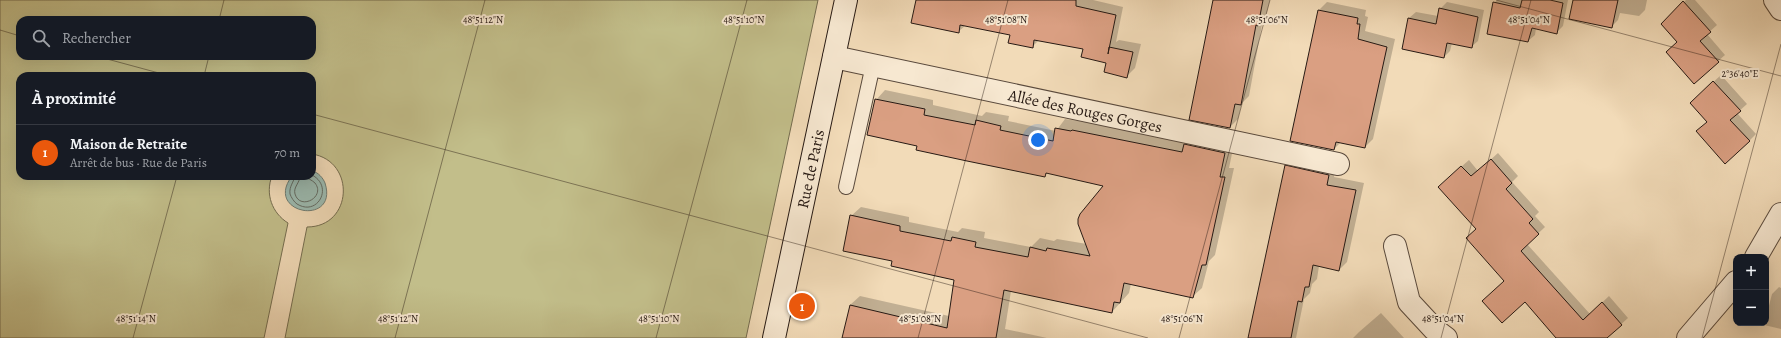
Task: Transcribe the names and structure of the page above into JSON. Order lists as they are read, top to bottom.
{
  "streets": {
    "street": ["Allée des Rouges Gorges", "Rue de Paris"]
  },
  "crossings": [
    ["Allée des Rouges Gorges", "Rue de Paris"]
  ],
  "page": {
    "search": "Rechercher",
    "heading": "À proximité",
    "list": [
      {
        "mark": "1",
        "name": "Maison de Retraite",
        "note": "Arrêt de bus · Rue de Paris",
        "value": "70 m"
      }
    ],
    "map_buttons": ["+", "−"],
    "pins": "1"
  },
  "coordinates": [
    "48°51'12\"N",
    "48°51'10\"N",
    "48°51'08\"N",
    "48°51'06\"N",
    "48°51'04\"N",
    "2°36'40\"E",
    "48°51'14\"N"
  ]
}
